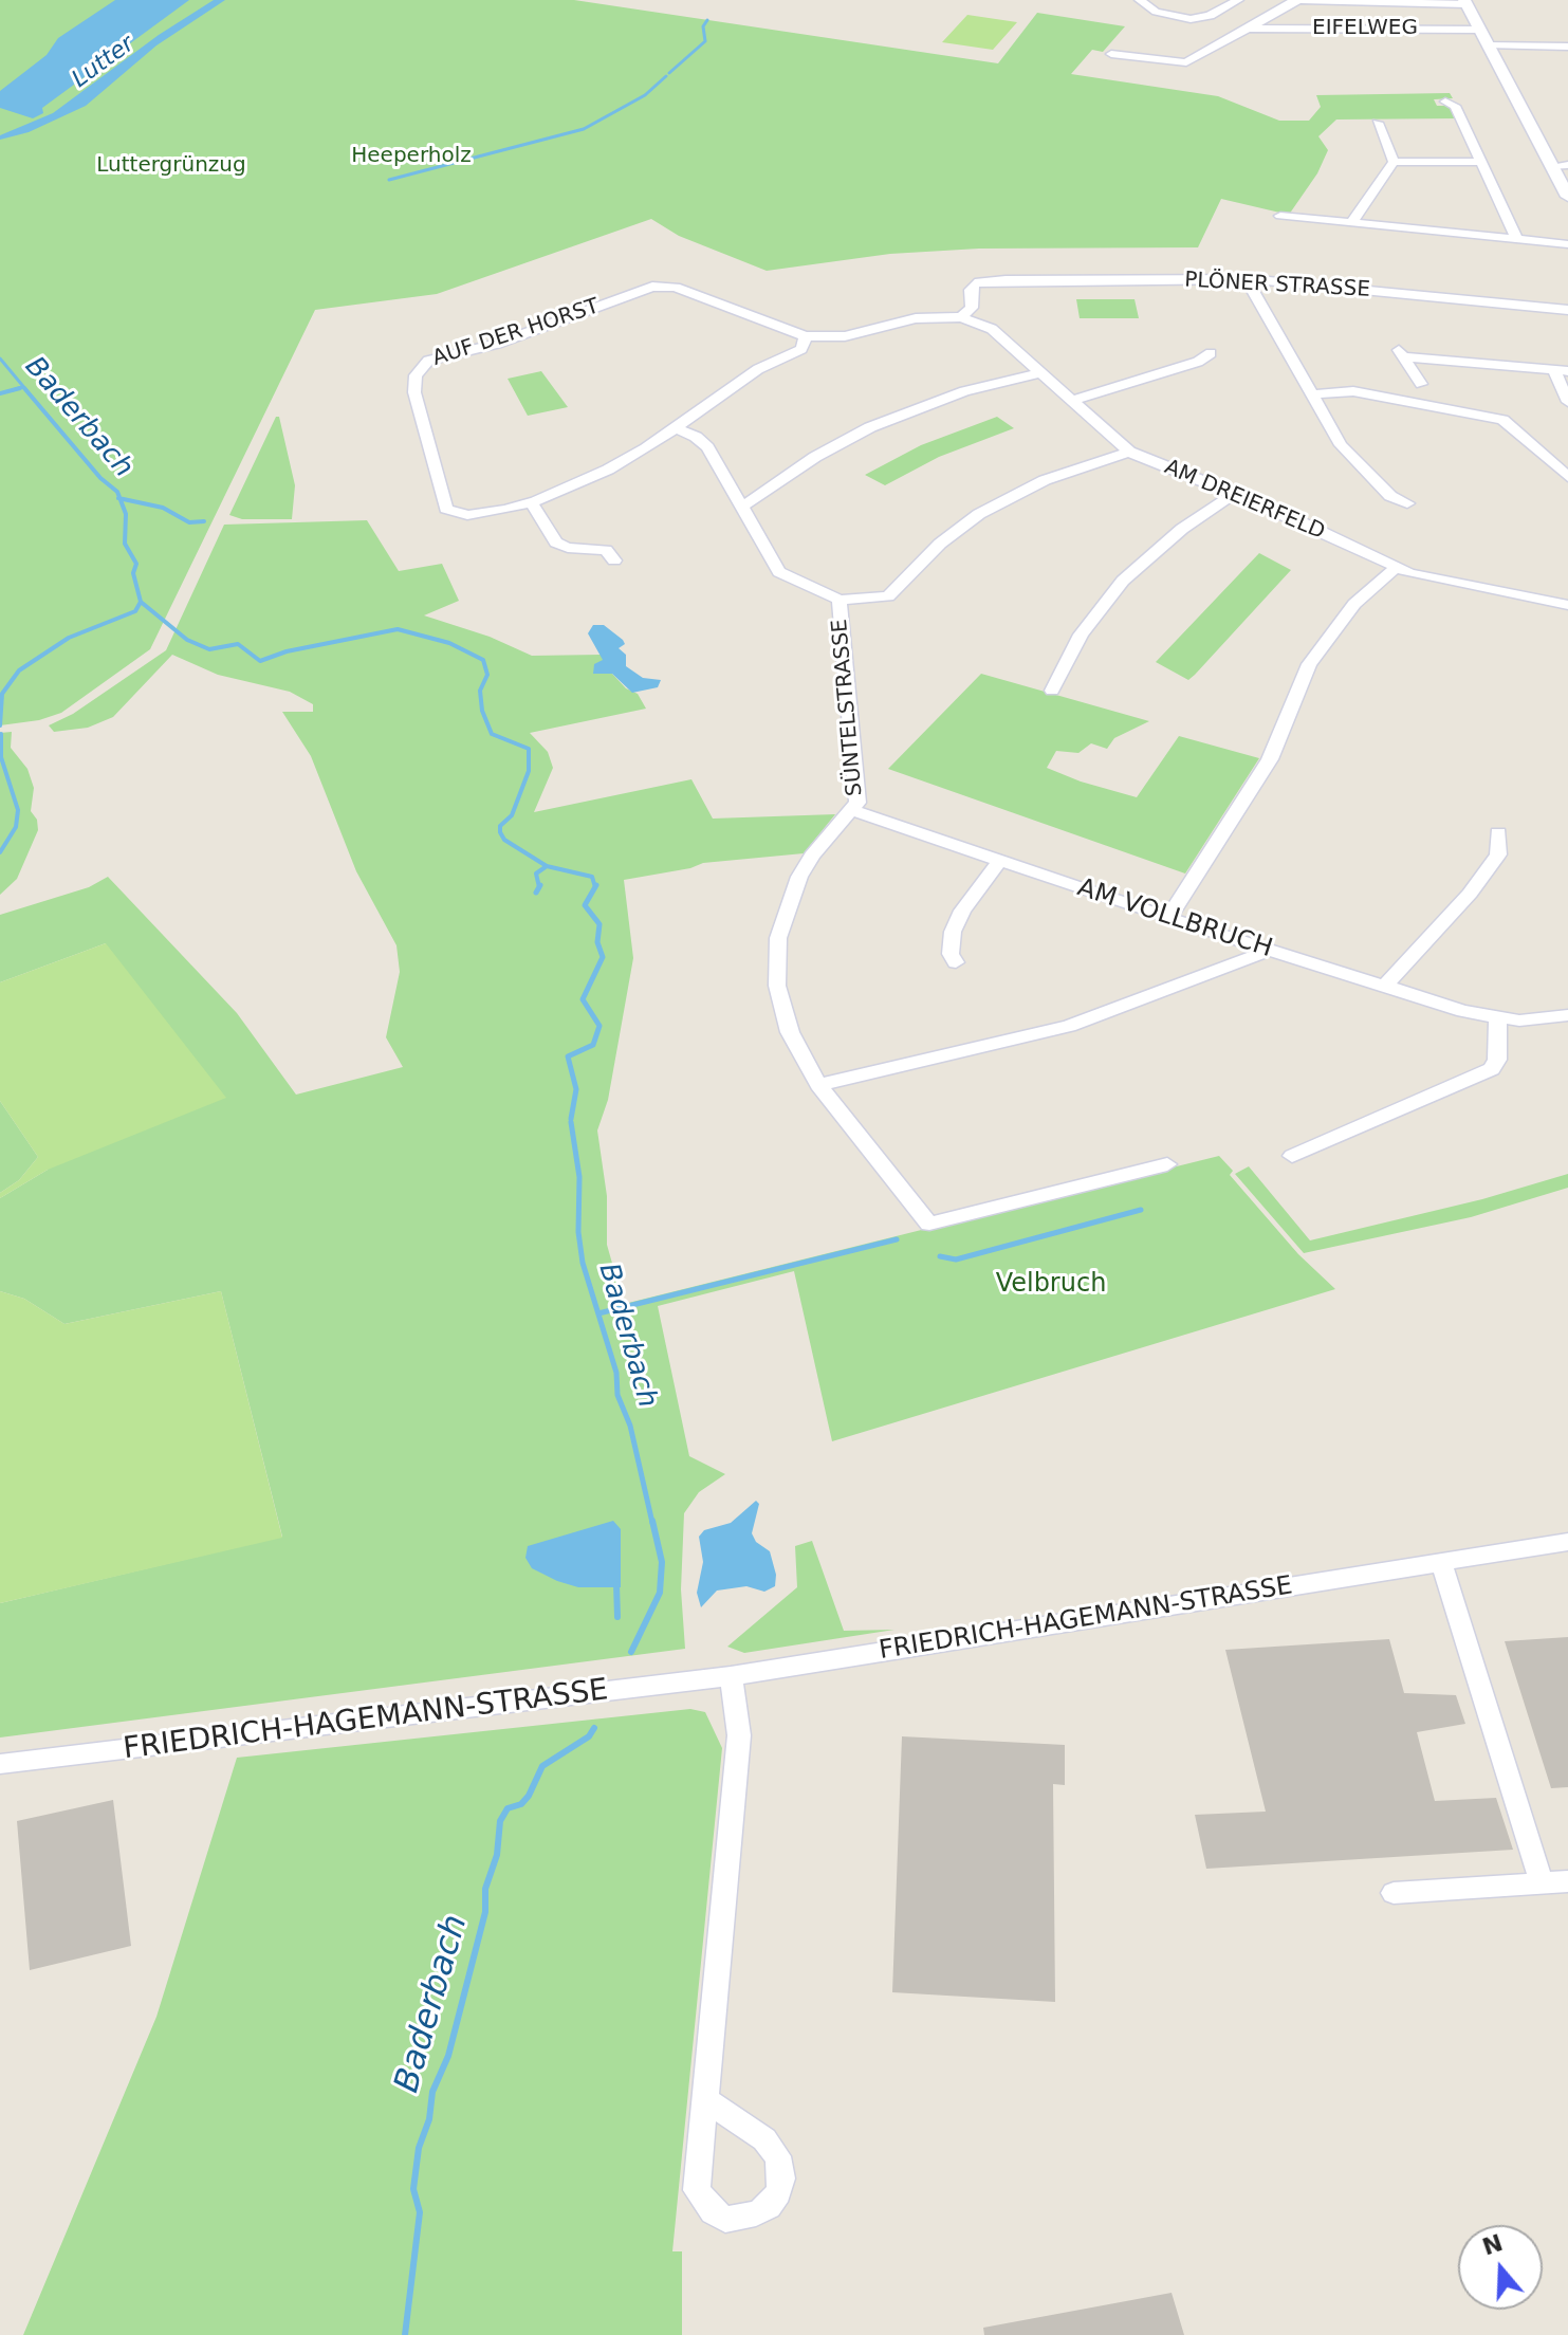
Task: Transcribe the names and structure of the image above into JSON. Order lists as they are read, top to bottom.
{
  "streets": {
    "street": [
      "EIFELWEG",
      "PLÖNER STRASSE",
      "AUF DER HORST",
      "AM DREIERFELD",
      "SÜNTELSTRASSE",
      "AM VOLLBRUCH",
      "FRIEDRICH-HAGEMANN-STRASSE"
    ]
  },
  "crossings": [
    ["PLÖNER STRASSE", "AM DREIERFELD"],
    ["SÜNTELSTRASSE", "AM VOLLBRUCH"]
  ],
  "water": ["Lutter", "Baderbach"],
  "parks": ["Heeperholz", "Luttergrünzug", "Velbruch"],
  "north": "top"
}
